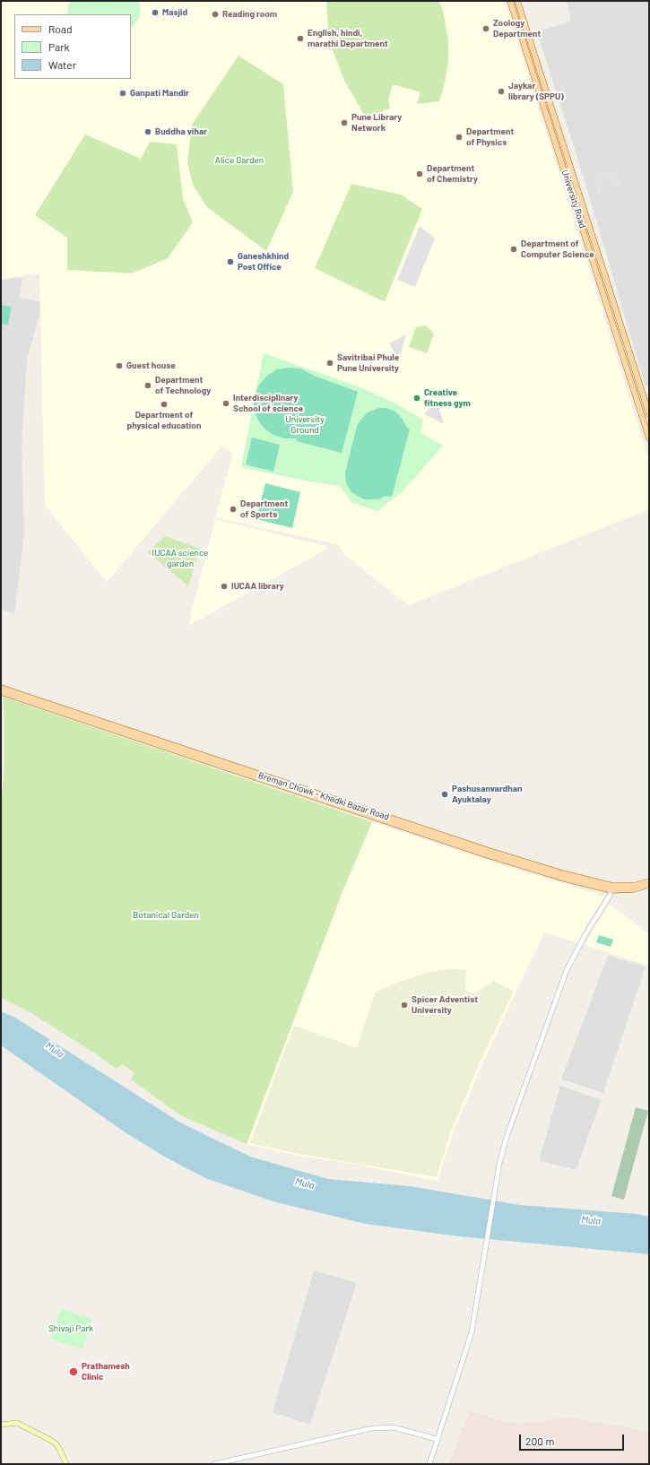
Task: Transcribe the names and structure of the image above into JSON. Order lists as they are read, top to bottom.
{
  "streets": {
    "main road": ["University Road", "Breman Chowk - Khadki Bazar Road"]
  },
  "water": ["Mula"],
  "parks": [
    "Alice Garden",
    "University Ground",
    "IUCAA science garden",
    "Botanical Garden",
    "Shivaji Park"
  ],
  "places": [
    "Masjid",
    "Reading room",
    "Zoology Department",
    "English, hindi, marathi Department",
    "Jaykar library (SPPU)",
    "Ganpati Mandir",
    "Pune Library Network",
    "Buddha vihar",
    "Department of Physics",
    "Department of Chemistry",
    "Department of Computer Science",
    "Ganeshkhind Post Office",
    "Savitribai Phule Pune University",
    "Guest house",
    "Department of Technology",
    "Creative fitness gym",
    "Interdisciplinary School of science",
    "Department of physical education",
    "Department of Sports",
    "IUCAA library",
    "Pashusanvardhan Ayuktalay",
    "Spicer Adventist University",
    "Prathamesh Clinic"
  ],
  "legend": ["Road", "Park", "Water"],
  "scale_bar": "200 m"
}
